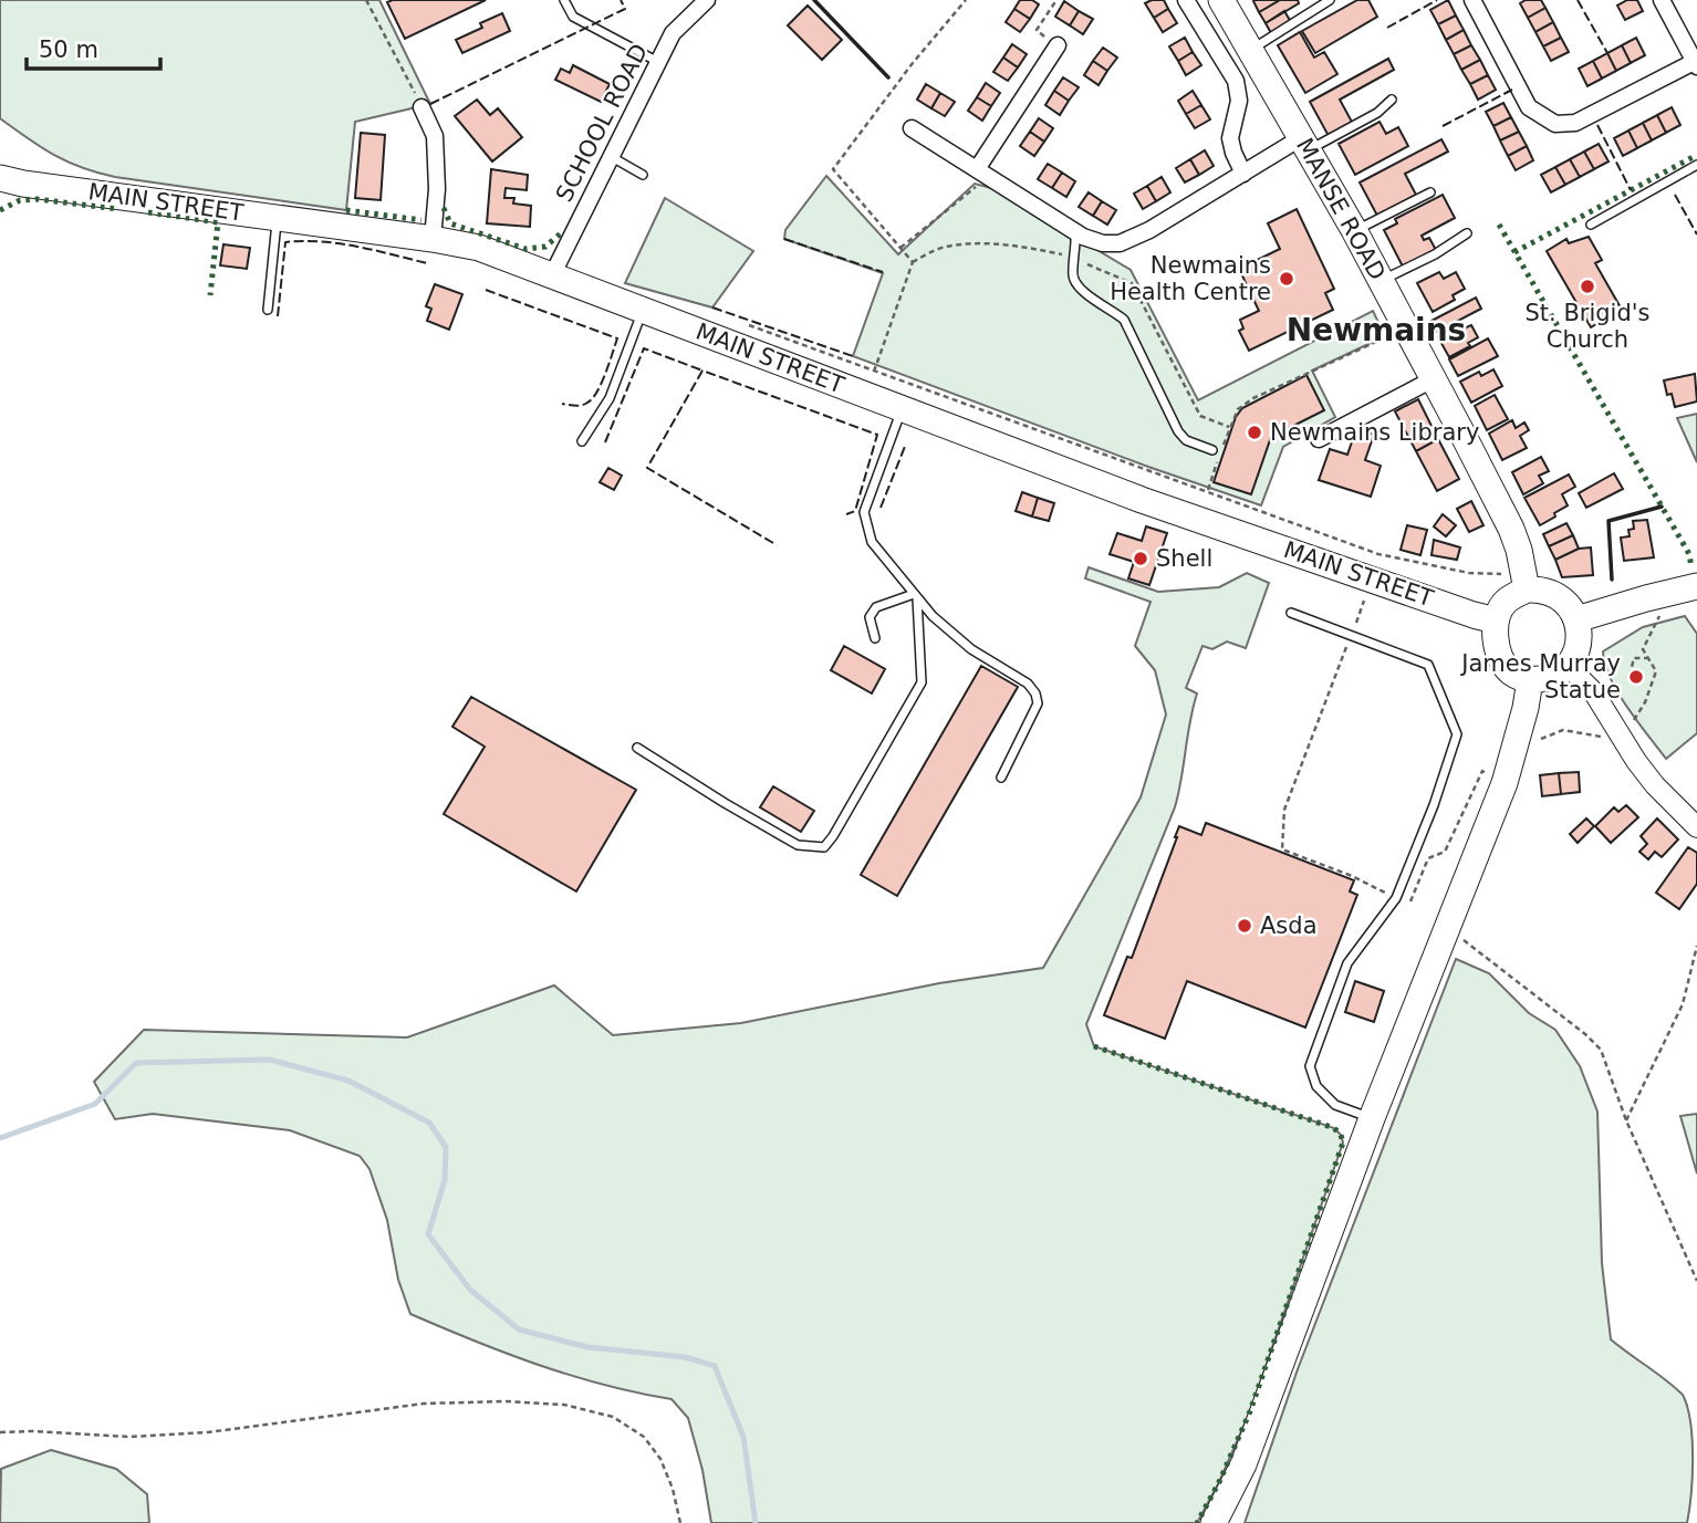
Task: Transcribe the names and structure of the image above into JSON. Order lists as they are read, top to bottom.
{
  "streets": {
    "main road": ["MAIN STREET", "MANSE ROAD"],
    "street": ["SCHOOL ROAD"]
  },
  "crossings": [
    ["SCHOOL ROAD", "MAIN STREET"],
    ["MAIN STREET", "MANSE ROAD"]
  ],
  "districts": ["Newmains"],
  "places": [
    "Newmains Health Centre",
    "St. Brigid's Church",
    "Newmains Library",
    "Shell",
    "James Murray Statue",
    "Asda"
  ],
  "scale_bar": "50 m"
}
